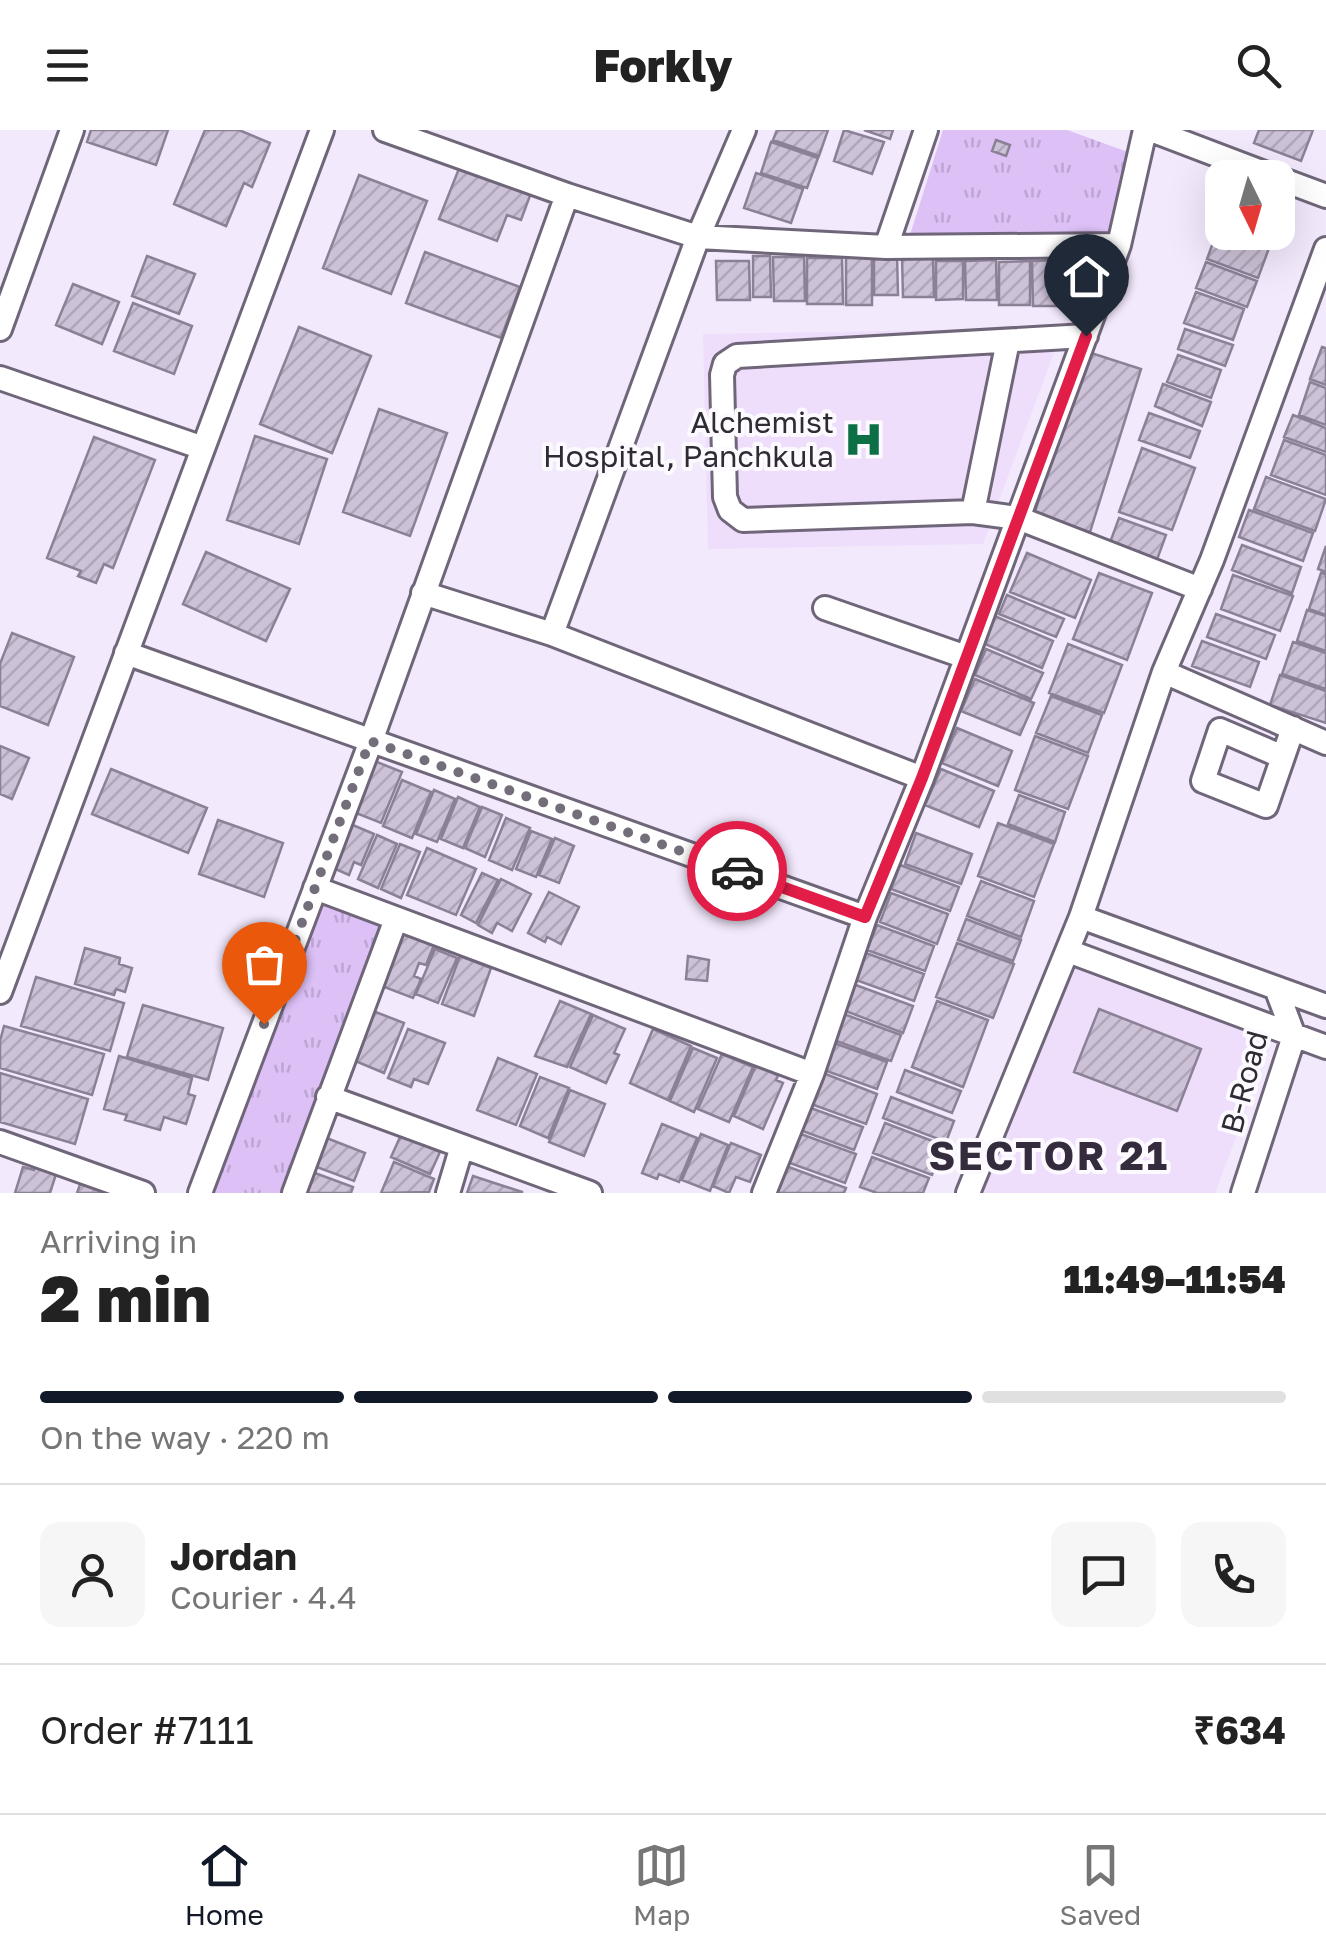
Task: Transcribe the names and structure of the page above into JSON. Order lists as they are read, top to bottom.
{
  "streets": {
    "street": ["B-Road"]
  },
  "districts": ["SECTOR 21"],
  "places": {
    "hospital": ["Alchemist Hospital, Panchkula"]
  },
  "north": "bottom",
  "page": {
    "header": "Forkly",
    "heading": ["2 min", "Arriving in", "11:49–11:54"],
    "panel": [
      "Jordan",
      "Courier · 4.4",
      "Order #7111",
      "₹634"
    ],
    "bar": "On the way · 220 m",
    "tabs": ["Home", "Map", "Saved"]
  }
}
